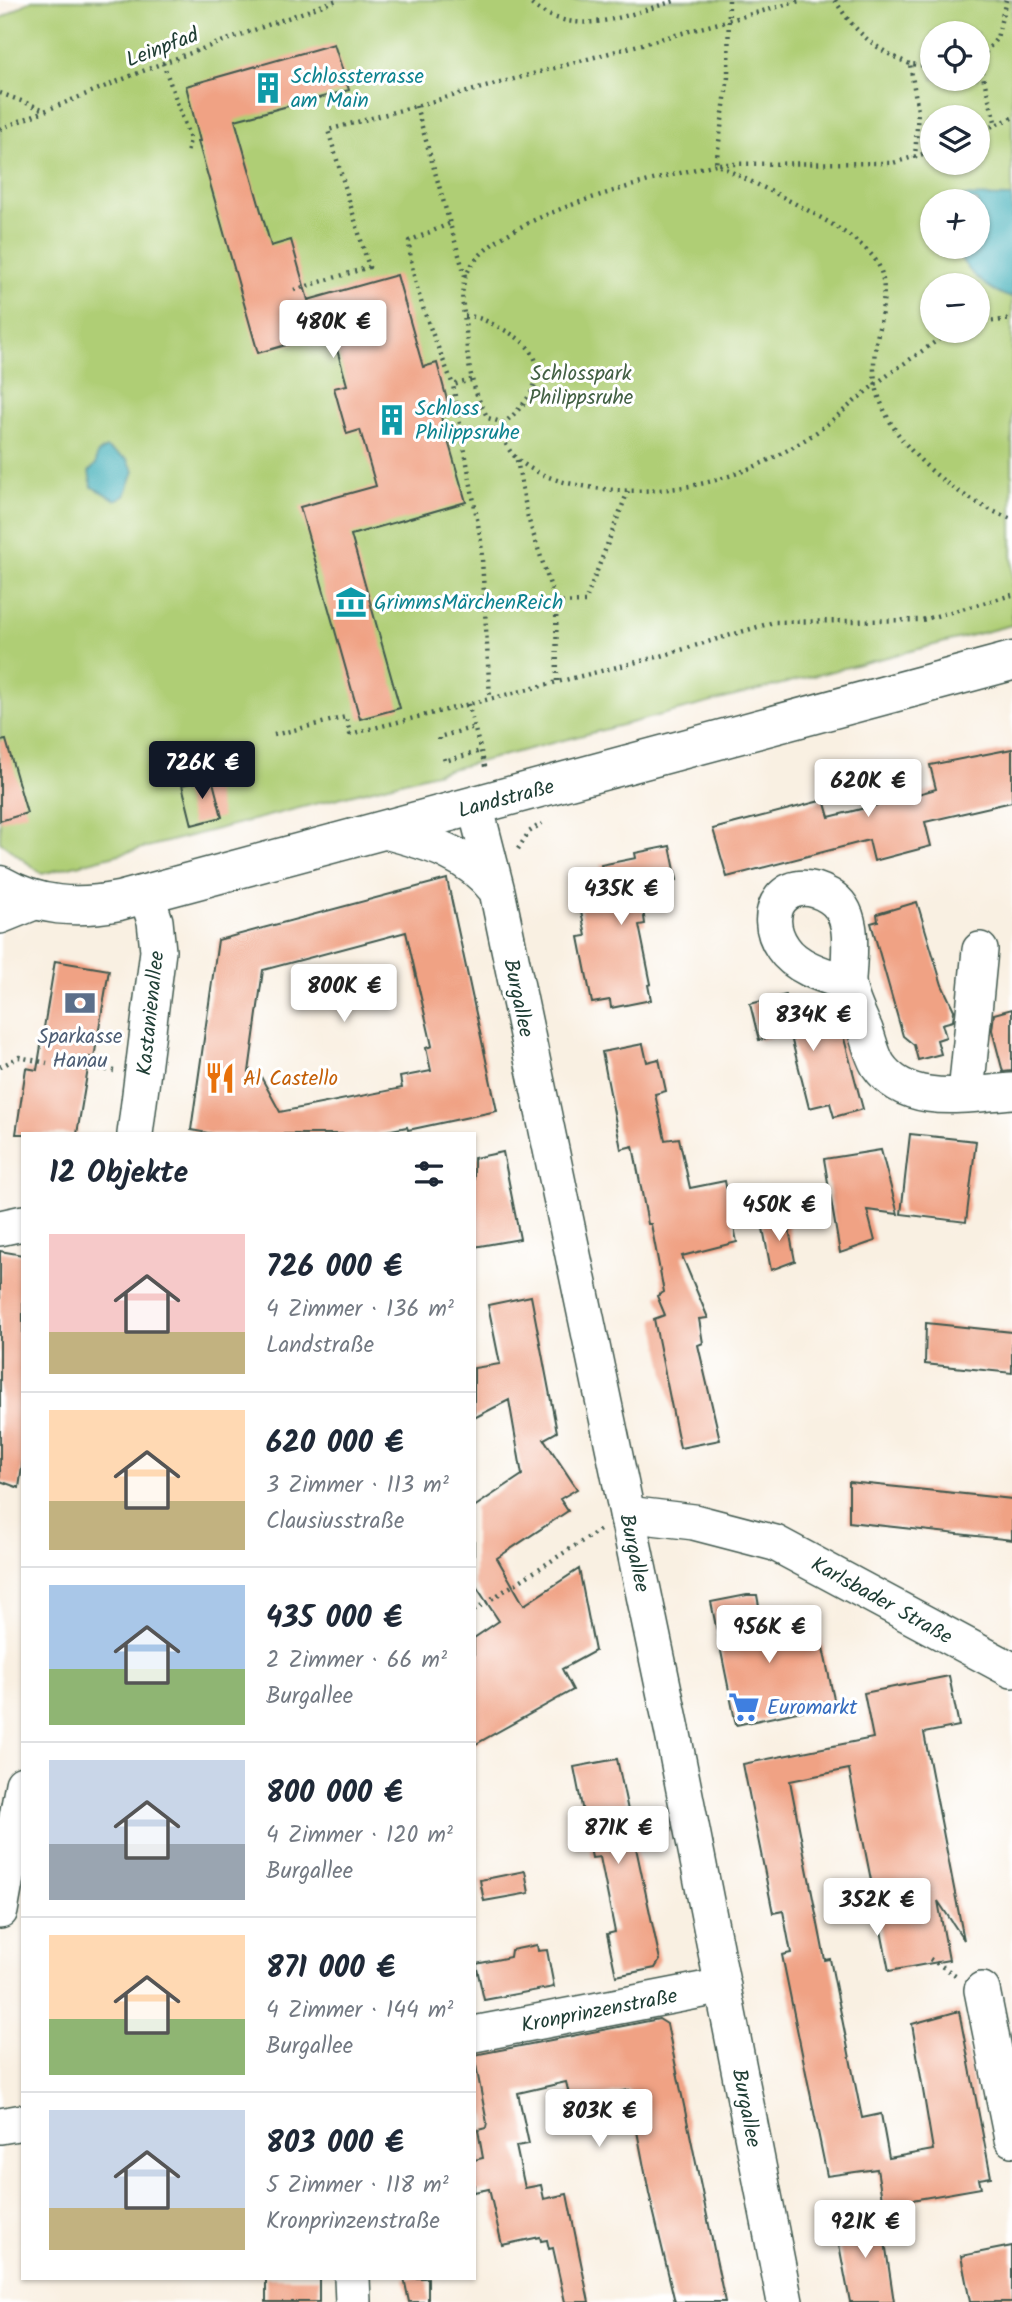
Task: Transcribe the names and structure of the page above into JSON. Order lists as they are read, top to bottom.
{
  "streets": {
    "main road": ["Landstraße"],
    "street": [
      "Burgallee",
      "Kastanienallee",
      "Karlsbader Straße",
      "Kronprinzenstraße"
    ],
    "path": ["Leinpfad"]
  },
  "crossings": [
    ["Landstraße", "Burgallee"],
    ["Landstraße", "Kastanienallee"],
    ["Burgallee", "Karlsbader Straße"],
    ["Burgallee", "Kronprinzenstraße"]
  ],
  "parks": ["Schlosspark Philippsruhe"],
  "places": {
    "building": ["Schlossterrasse am Main", "Schloss Philippsruhe"],
    "museum": ["GrimmsMärchenReich"],
    "bank": ["Sparkasse Hanau"],
    "restaurant": ["Al Castello"],
    "supermarket": ["Euromarkt"]
  },
  "page": {
    "map_buttons": ["+", "−"],
    "price": [
      "480K €",
      "726K €",
      "620K €",
      "435K €",
      "800K €",
      "834K €",
      "450K €",
      "956K €",
      "871K €",
      "352K €",
      "803K €",
      "921K €"
    ],
    "heading": "12 Objekte",
    "list": [
      {
        "name": "726 000 €",
        "note": "4 Zimmer · 136 m² · Landstraße"
      },
      {
        "name": "620 000 €",
        "note": "3 Zimmer · 113 m² · Clausiusstraße"
      },
      {
        "name": "435 000 €",
        "note": "2 Zimmer · 66 m² · Burgallee"
      },
      {
        "name": "800 000 €",
        "note": "4 Zimmer · 120 m² · Burgallee"
      },
      {
        "name": "871 000 €",
        "note": "4 Zimmer · 144 m² · Burgallee"
      },
      {
        "name": "803 000 €",
        "note": "5 Zimmer · 118 m² · Kronprinzenstraße"
      }
    ]
  }
}
